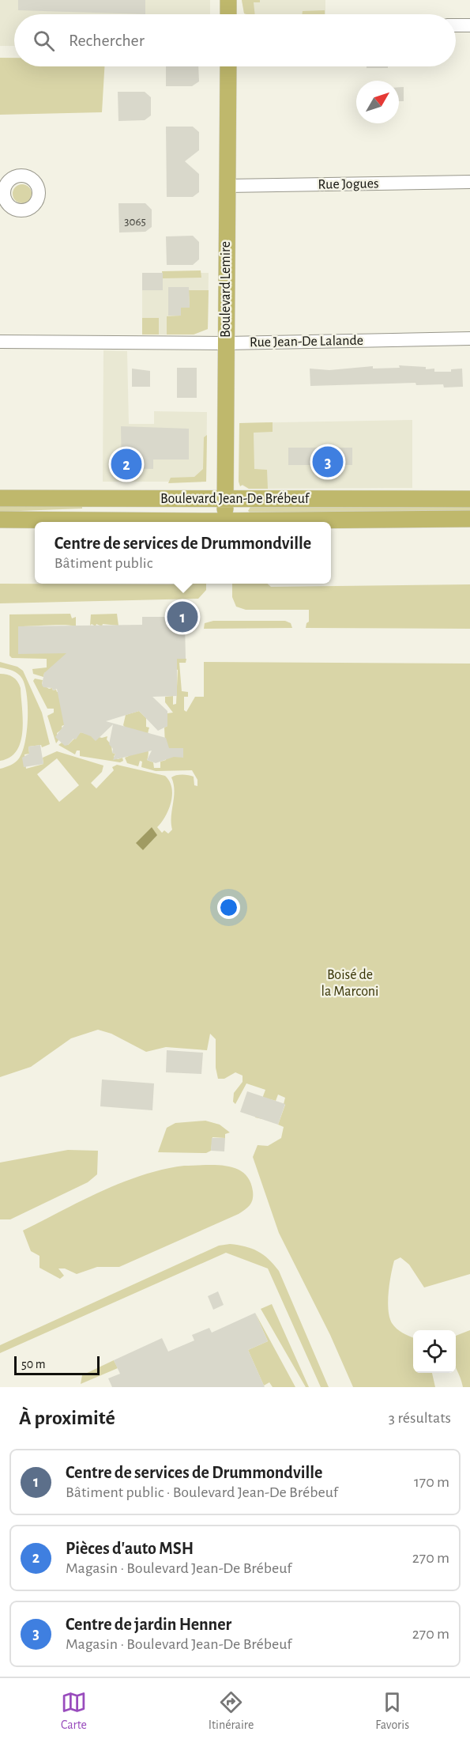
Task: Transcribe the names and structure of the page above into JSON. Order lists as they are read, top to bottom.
{
  "streets": {
    "main road": ["Boulevard Lemire", "Boulevard Jean-De Brébeuf"],
    "street": ["Rue Jogues", "Rue Jean-De Lalande"]
  },
  "crossings": [
    ["Rue Jogues", "Boulevard Lemire"],
    ["Boulevard Lemire", "Rue Jean-De Lalande"],
    ["Boulevard Lemire", "Boulevard Jean-De Brébeuf"]
  ],
  "parks": ["Boisé de la Marconi"],
  "house_numbers": ["3065"],
  "scale_bar": "50 m",
  "north": "top right",
  "page": {
    "search": "Rechercher",
    "pins": ["3", "2", "1"],
    "popup": ["Centre de services de Drummondville", "Bâtiment public"],
    "scale": "50 m",
    "heading": ["À proximité", "3 résultats"],
    "list": [
      {
        "mark": "1",
        "name": "Centre de services de Drummondville",
        "note": "Bâtiment public · Boulevard Jean-De Brébeuf",
        "value": "170 m"
      },
      {
        "mark": "2",
        "name": "Pièces d'auto MSH",
        "note": "Magasin · Boulevard Jean-De Brébeuf",
        "value": "270 m"
      },
      {
        "mark": "3",
        "name": "Centre de jardin Henner",
        "note": "Magasin · Boulevard Jean-De Brébeuf",
        "value": "270 m"
      }
    ],
    "nav": ["Carte", "Itinéraire", "Favoris"]
  }
}
